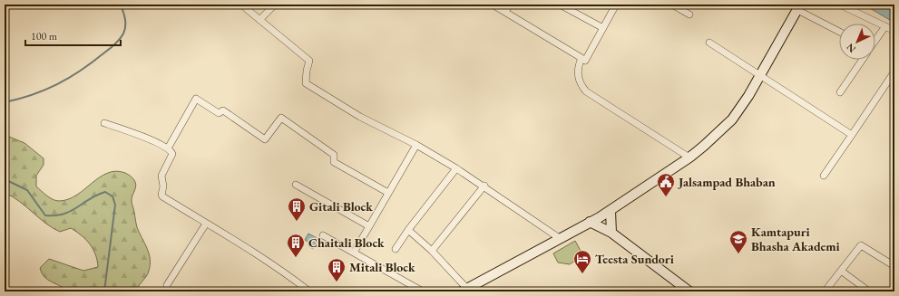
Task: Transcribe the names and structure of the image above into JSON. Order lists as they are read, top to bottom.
{
  "places": {
    "public building": ["Jalsampad Bhaban"],
    "building": ["Gitali Block", "Chaitali Block", "Mitali Block"],
    "school or university": ["Kamtapuri Bhasha Akademi"],
    "hotel": ["Teesta Sundori"]
  },
  "scale_bar": "100 m",
  "north": "bottom left"
}
